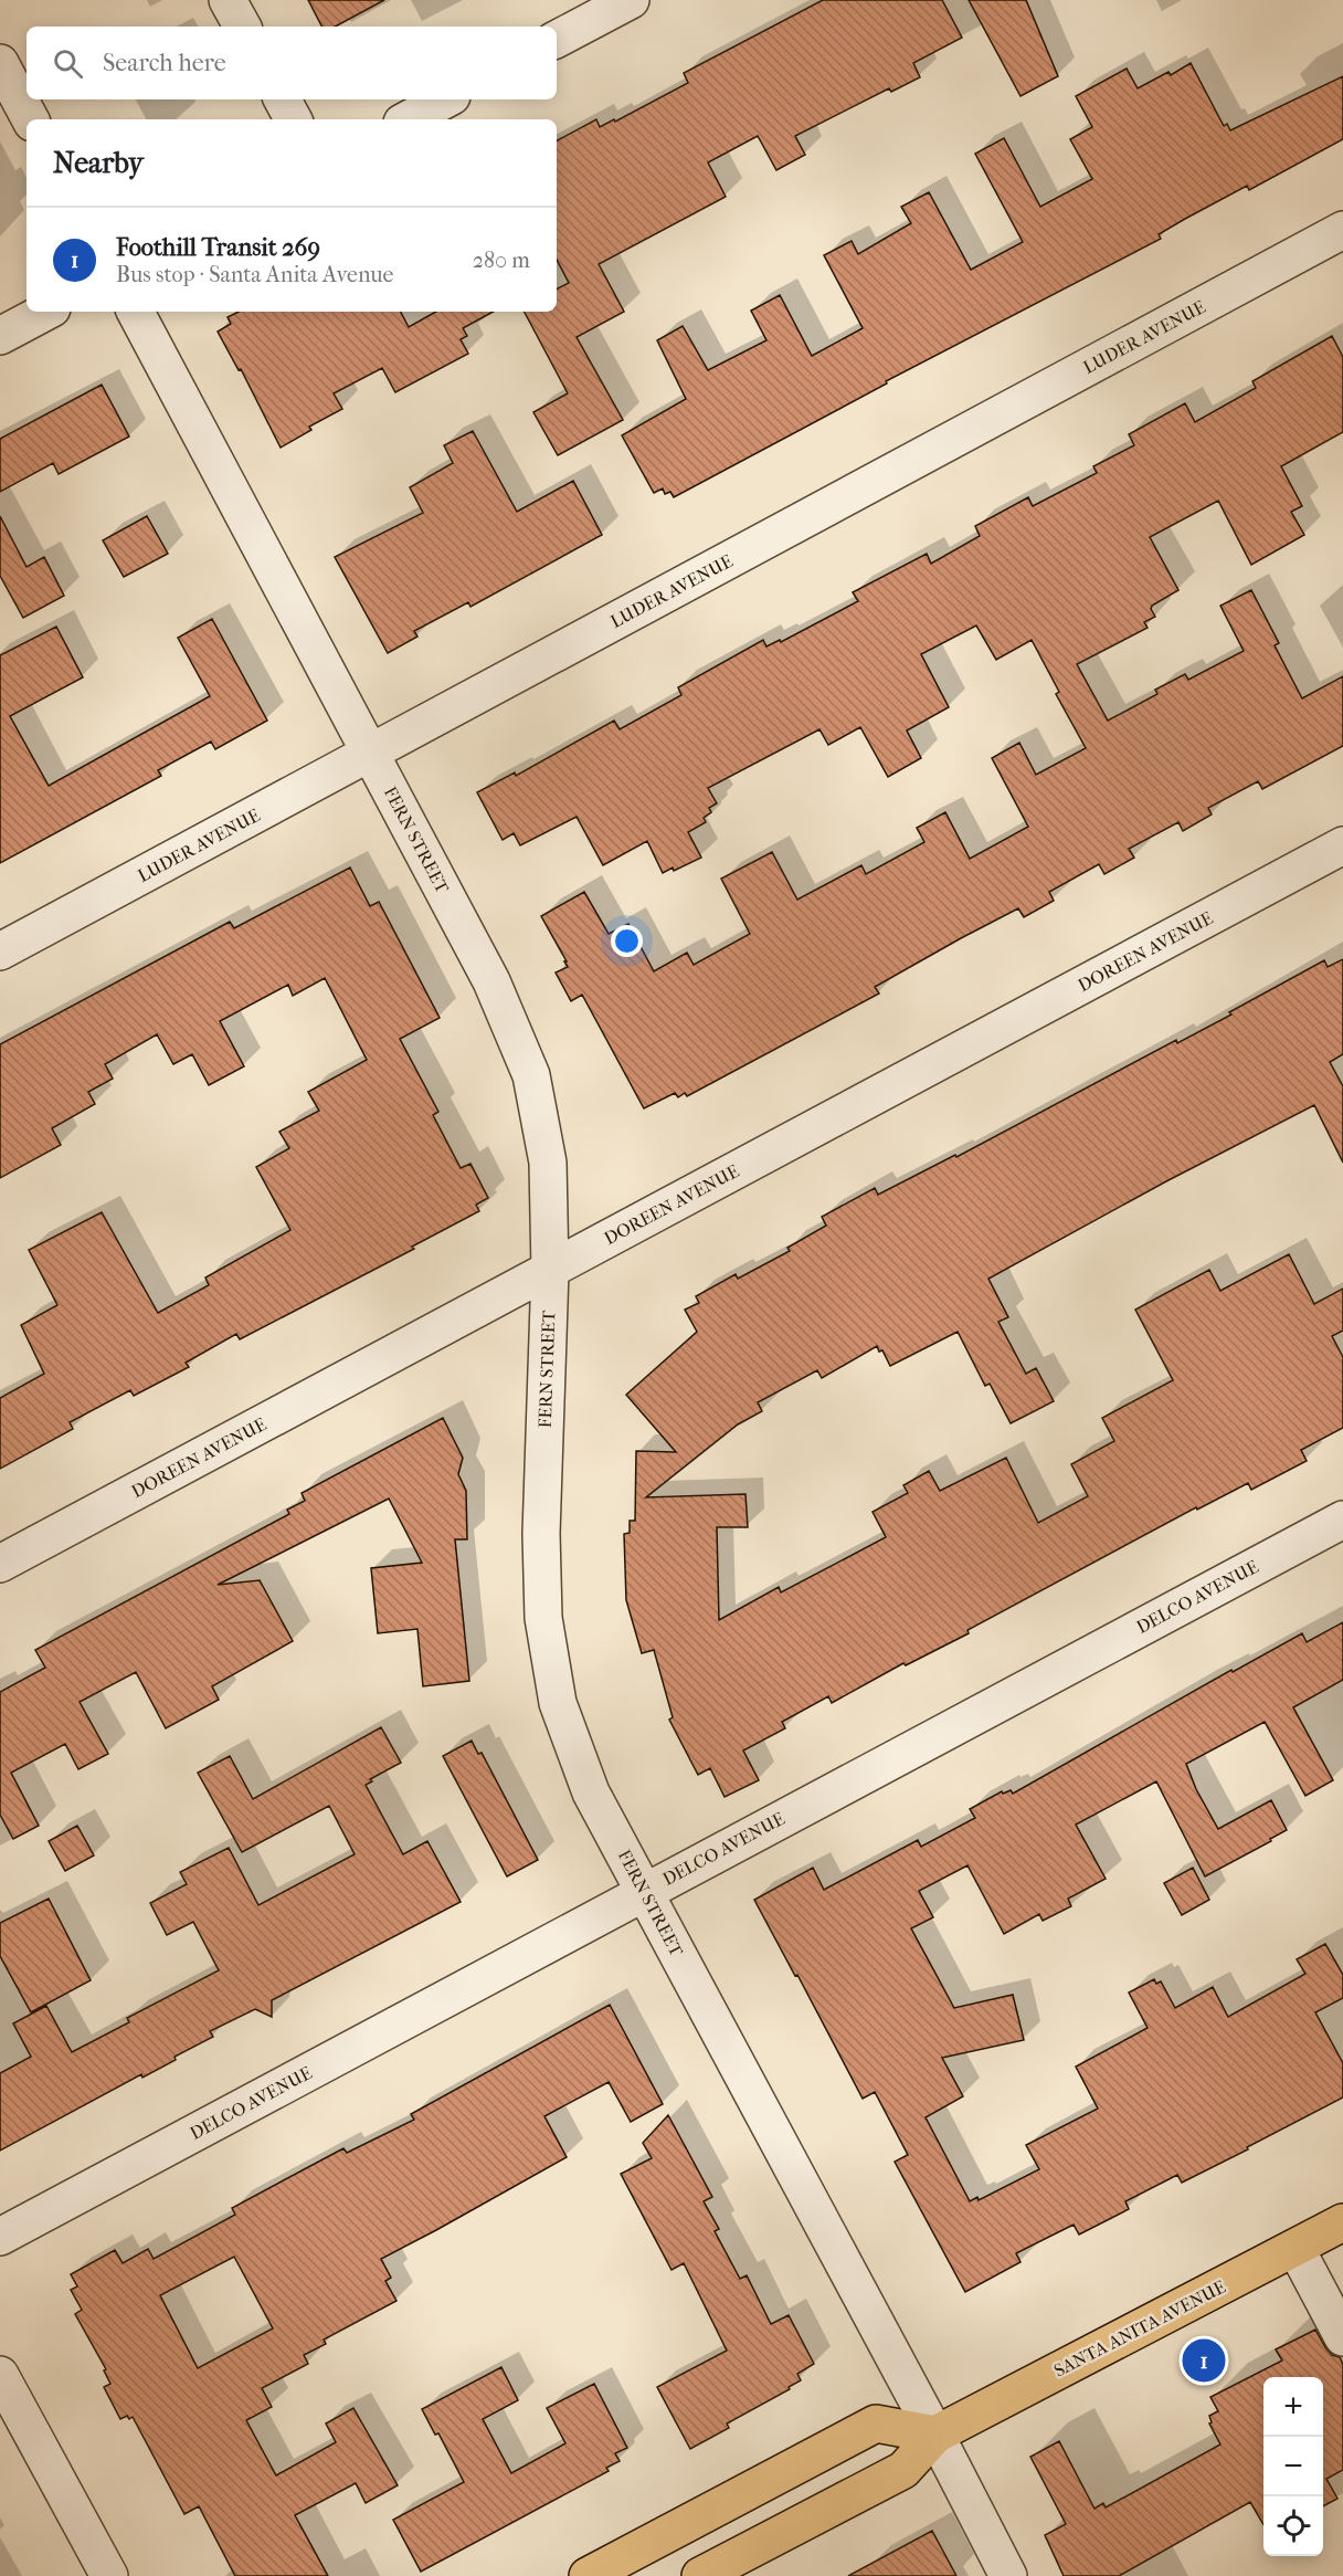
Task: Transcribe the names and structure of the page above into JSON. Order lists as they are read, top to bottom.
{
  "streets": {
    "main road": ["SANTA ANITA AVENUE"],
    "street": [
      "LUDER AVENUE",
      "FERN STREET",
      "DOREEN AVENUE",
      "DELCO AVENUE"
    ]
  },
  "crossings": [
    ["LUDER AVENUE", "FERN STREET"],
    ["FERN STREET", "DOREEN AVENUE"],
    ["FERN STREET", "DELCO AVENUE"],
    ["FERN STREET", "SANTA ANITA AVENUE"]
  ],
  "page": {
    "search": "Search here",
    "heading": "Nearby",
    "list": [
      {
        "mark": "1",
        "name": "Foothill Transit 269",
        "note": "Bus stop · Santa Anita Avenue",
        "value": "280 m"
      }
    ],
    "pins": "1",
    "map_buttons": ["+", "−"]
  }
}
